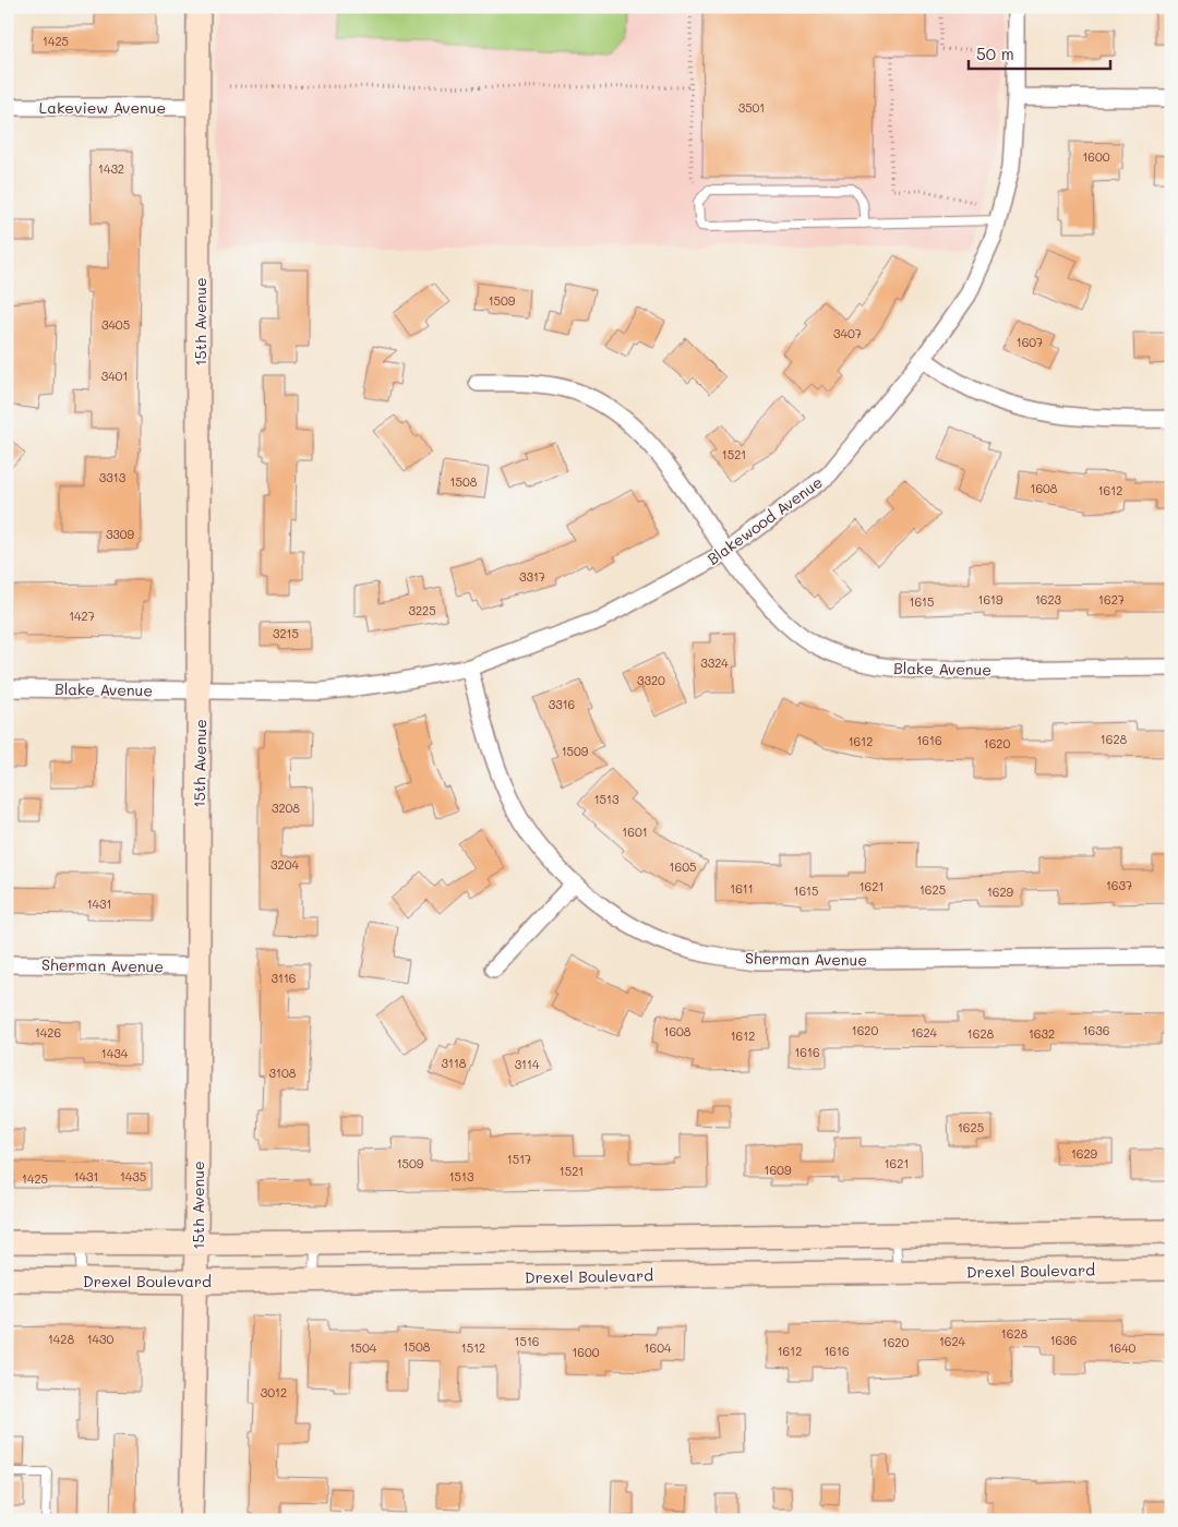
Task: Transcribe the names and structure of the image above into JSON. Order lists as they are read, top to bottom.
{
  "streets": {
    "street": [
      "Lakeview Avenue",
      "15th Avenue",
      "Blakewood Avenue",
      "Blake Avenue",
      "Sherman Avenue",
      "Drexel Boulevard"
    ]
  },
  "crossings": [
    ["Lakeview Avenue", "15th Avenue"],
    ["15th Avenue", "Blakewood Avenue"],
    ["15th Avenue", "Blake Avenue"],
    ["15th Avenue", "Sherman Avenue"],
    ["15th Avenue", "Drexel Boulevard"],
    ["Blakewood Avenue", "Blake Avenue"],
    ["Blakewood Avenue", "Sherman Avenue"]
  ],
  "house_numbers": [
    "1425",
    "3501",
    "1600",
    "1432",
    "1509",
    "3405",
    "3407",
    "1607",
    "3401",
    "1521",
    "3313",
    "1508",
    "1608",
    "1612",
    "3309",
    "3317",
    "1619",
    "1623",
    "1627",
    "1615",
    "3225",
    "1427",
    "3215",
    "3324",
    "3320",
    "3316",
    "1628",
    "1616",
    "1612",
    "1620",
    "1509",
    "1513",
    "3208",
    "1601",
    "3204",
    "1605",
    "1637",
    "1621",
    "1611",
    "1625",
    "1615",
    "1629",
    "1431",
    "3116",
    "1620",
    "1636",
    "1608",
    "1426",
    "1624",
    "1628",
    "1632",
    "1612",
    "1616",
    "1434",
    "3118",
    "3114",
    "3108",
    "1625",
    "1629",
    "1517",
    "1509",
    "1621",
    "1609",
    "1521",
    "1431",
    "1435",
    "1513",
    "1425",
    "1628",
    "1428",
    "1430",
    "1636",
    "1516",
    "1624",
    "1620",
    "1508",
    "1504",
    "1512",
    "1604",
    "1640",
    "1612",
    "1616",
    "1600",
    "3012"
  ],
  "scale_bar": "50 m"
}
